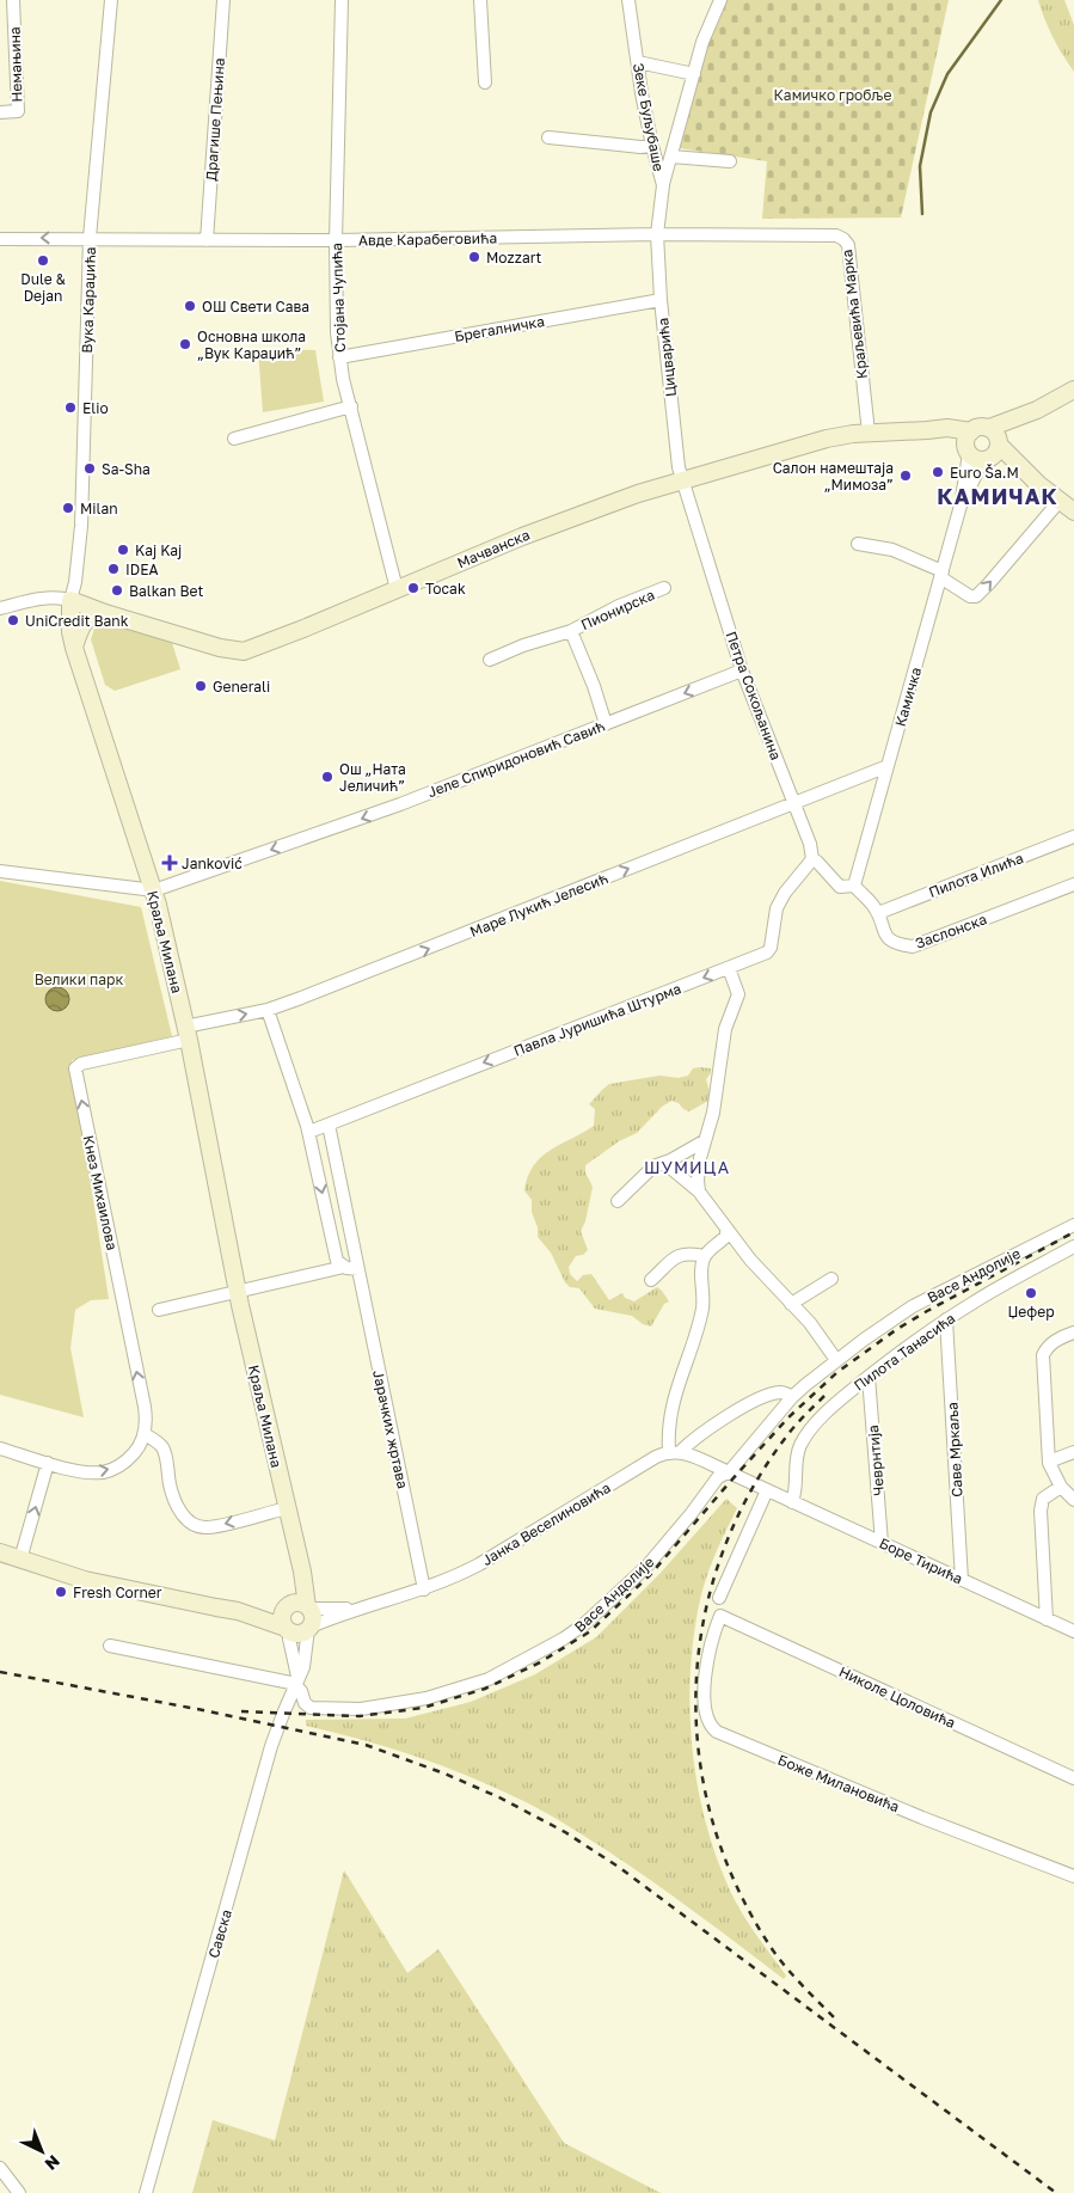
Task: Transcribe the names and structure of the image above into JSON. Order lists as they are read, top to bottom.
{
  "streets": {
    "main road": ["Мачванска", "Краља Милана"],
    "street": [
      "Немањина",
      "Зеке Буљубаше",
      "Драгише Пењина",
      "Авде Карабеговића",
      "Стојана Чупића",
      "Вука Караџића",
      "Краљевића Марка",
      "Брегалничка",
      "Цицварића",
      "Пионирска",
      "Петра Сокољанина",
      "Камичка",
      "Јеле Спиридоновић Савић",
      "Пилота Илића",
      "Маре Лукић Јелесић",
      "Заслонска",
      "Павла Јуришића Штурма",
      "Кнез Михаилова",
      "Васе Андолије",
      "Пилота Танасића",
      "Јарачких жртава",
      "Саве Мркаља",
      "Чеврнтија",
      "Јанка Веселиновића",
      "Боре Тирића",
      "Николе Цоловића",
      "Боже Милановића",
      "Савска"
    ]
  },
  "crossings": [
    ["Зеке Буљубаше", "Авде Карабеговића"],
    ["Зеке Буљубаше", "Краљевића Марка"],
    ["Зеке Буљубаше", "Цицварића"],
    ["Драгише Пењина", "Авде Карабеговића"],
    ["Авде Карабеговића", "Стојана Чупића"],
    ["Авде Карабеговића", "Вука Караџића"],
    ["Авде Карабеговића", "Краљевића Марка"],
    ["Авде Карабеговића", "Цицварића"],
    ["Стојана Чупића", "Брегалничка"],
    ["Стојана Чупића", "Мачванска"],
    ["Вука Караџића", "Мачванска"],
    ["Вука Караџића", "Краља Милана"],
    ["Краљевића Марка", "Цицварића"],
    ["Краљевића Марка", "Мачванска"],
    ["Брегалничка", "Цицварића"],
    ["Цицварића", "Мачванска"],
    ["Цицварића", "Петра Сокољанина"],
    ["Мачванска", "Петра Сокољанина"],
    ["Мачванска", "Камичка"],
    ["Мачванска", "Краља Милана"],
    ["Пионирска", "Јеле Спиридоновић Савић"],
    ["Петра Сокољанина", "Камичка"],
    ["Петра Сокољанина", "Јеле Спиридоновић Савић"],
    ["Петра Сокољанина", "Маре Лукић Јелесић"],
    ["Петра Сокољанина", "Заслонска"],
    ["Петра Сокољанина", "Павла Јуришића Штурма"],
    ["Камичка", "Маре Лукић Јелесић"],
    ["Камичка", "Заслонска"],
    ["Јеле Спиридоновић Савић", "Краља Милана"],
    ["Пилота Илића", "Заслонска"],
    ["Маре Лукић Јелесић", "Краља Милана"],
    ["Маре Лукић Јелесић", "Кнез Михаилова"],
    ["Краља Милана", "Кнез Михаилова"],
    ["Краља Милана", "Јанка Веселиновића"],
    ["Павла Јуришића Штурма", "Јарачких жртава"],
    ["Васе Андолије", "Боре Тирића"],
    ["Васе Андолије", "Савска"],
    ["Пилота Танасића", "Саве Мркаља"],
    ["Пилота Танасића", "Чеврнтија"],
    ["Пилота Танасића", "Боре Тирића"],
    ["Јарачких жртава", "Јанка Веселиновића"],
    ["Саве Мркаља", "Боре Тирића"],
    ["Чеврнтија", "Боре Тирића"],
    ["Јанка Веселиновића", "Савска"],
    ["Николе Цоловића", "Боже Милановића"]
  ],
  "one_way": [
    "Јеле Спиридоновић Савић",
    "Маре Лукић Јелесић",
    "Павла Јуришића Штурма",
    "Кнез Михаилова"
  ],
  "districts": ["КАМИЧАК", "ШУМИЦА"],
  "parks": ["Камичко гробље", "Велики парк"],
  "places": {
    "other": [
      "Mozzart",
      "Dule & Dejan",
      "ОШ Свети Сава",
      "Основна школа „Вук Караџић”",
      "Elio",
      "Sa-Sha",
      "Euro Ša.M",
      "Салон намештаја „Мимоза”",
      "Milan",
      "Kaj Kaj",
      "IDEA",
      "Tocak",
      "Balkan Bet",
      "UniCredit Bank",
      "Generali",
      "Ош „Ната Јеличић”",
      "Џефер",
      "Fresh Corner"
    ],
    "health": ["Janković"]
  },
  "north": "bottom right"
}
